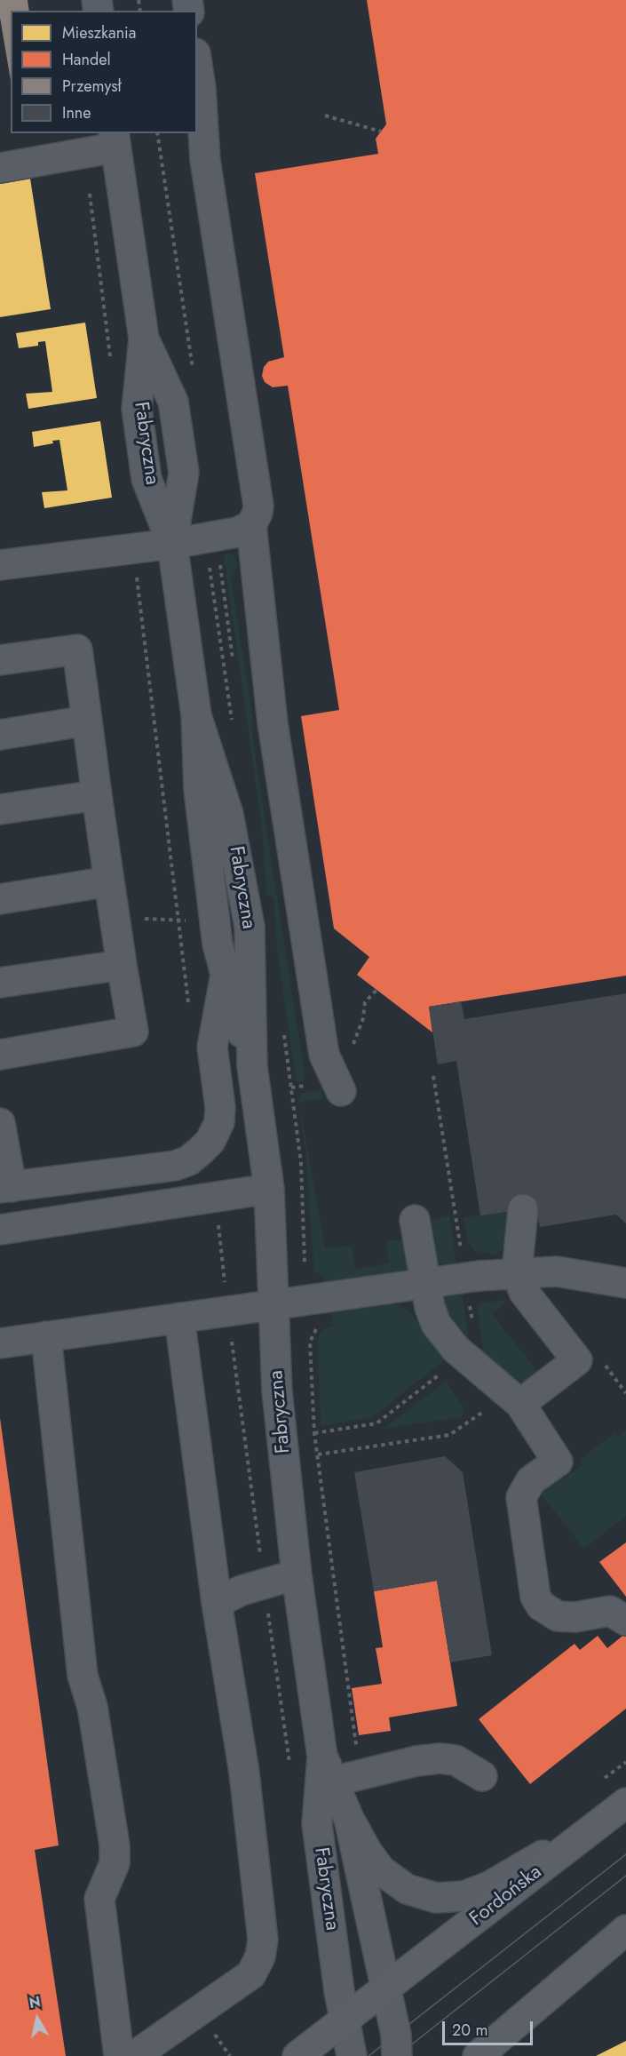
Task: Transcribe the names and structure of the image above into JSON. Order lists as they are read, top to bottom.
{
  "streets": {
    "main road": ["Fordońska"],
    "street": ["Fabryczna"]
  },
  "crossings": [
    ["Fabryczna", "Fordońska"]
  ],
  "legend": [
    "Mieszkania",
    "Handel",
    "Przemysł",
    "Inne"
  ],
  "scale_bar": "20 m",
  "north": "top"
}
